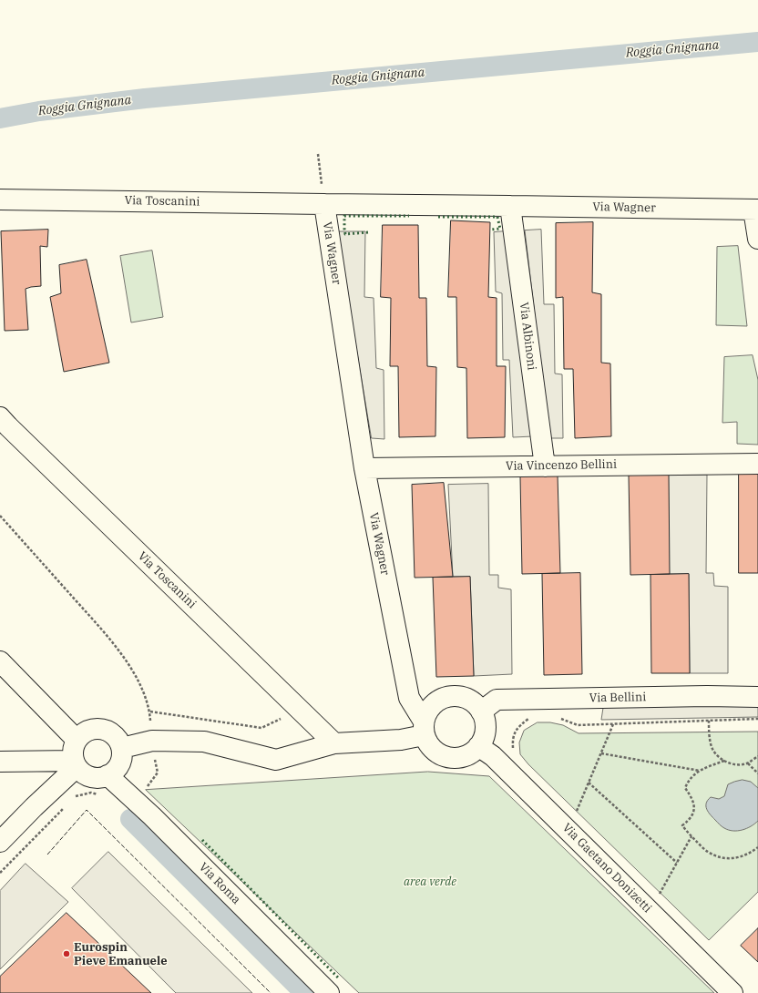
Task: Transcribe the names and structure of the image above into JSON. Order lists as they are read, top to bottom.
{
  "streets": {
    "street": [
      "Via Toscanini",
      "Via Wagner",
      "Via Albinoni",
      "Via Vincenzo Bellini",
      "Via Bellini",
      "Via Gaetano Donizetti",
      "Via Roma"
    ]
  },
  "crossings": [
    ["Via Toscanini", "Via Wagner"],
    ["Via Wagner", "Via Albinoni"],
    ["Via Wagner", "Via Vincenzo Bellini"],
    ["Via Wagner", "Via Bellini"],
    ["Via Wagner", "Via Gaetano Donizetti"],
    ["Via Albinoni", "Via Vincenzo Bellini"],
    ["Via Bellini", "Via Gaetano Donizetti"]
  ],
  "water": ["Roggia Gnignana"],
  "parks": ["area verde"],
  "places": ["Eurospin Pieve Emanuele"]
}
